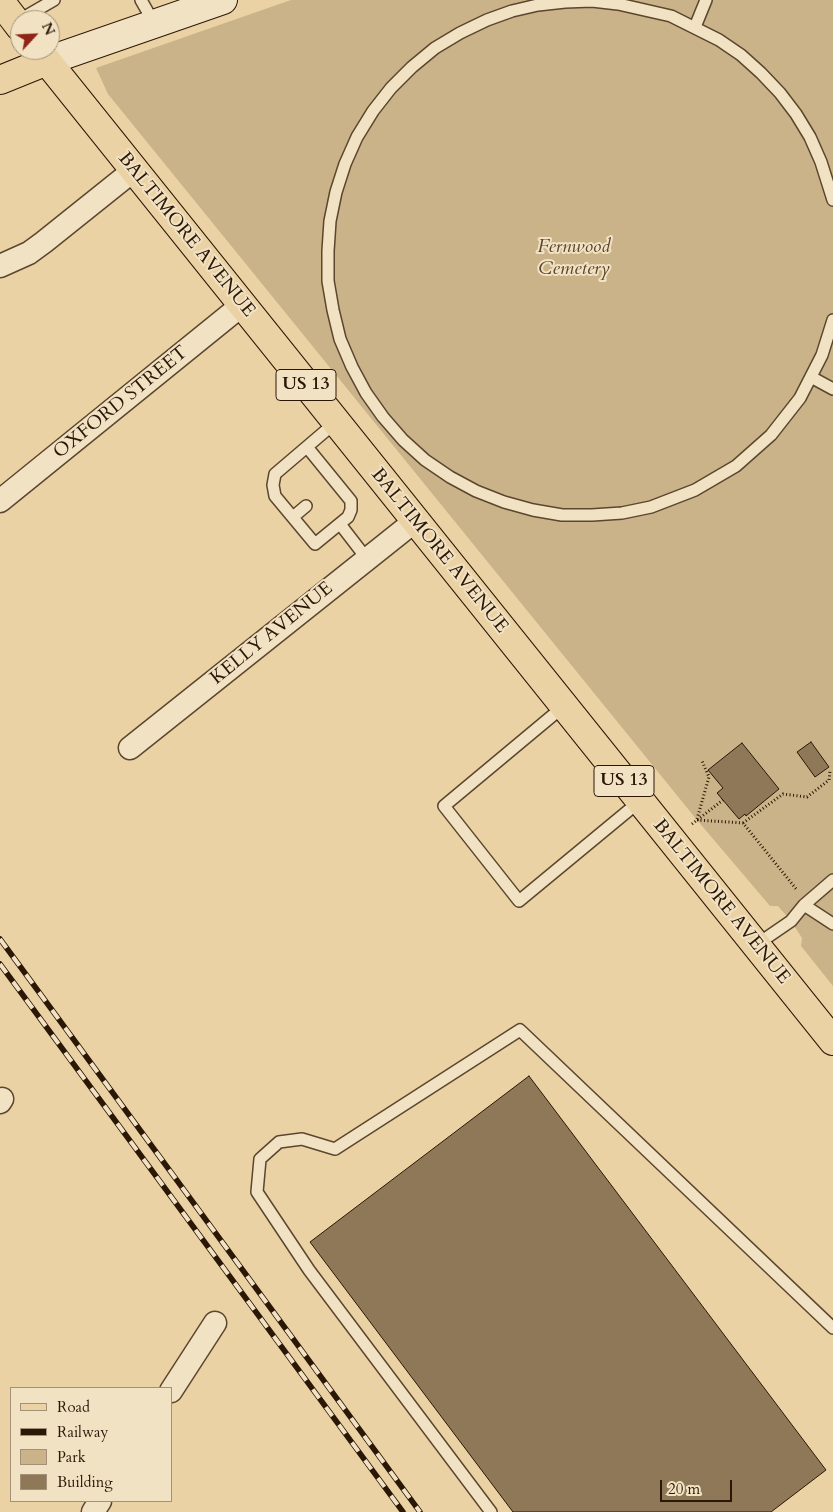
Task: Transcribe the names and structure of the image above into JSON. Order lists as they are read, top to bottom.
{
  "streets": {
    "main road": ["BALTIMORE AVENUE", "US 13"],
    "street": ["OXFORD STREET", "KELLY AVENUE"]
  },
  "crossings": [
    ["BALTIMORE AVENUE", "OXFORD STREET"],
    ["BALTIMORE AVENUE", "KELLY AVENUE"]
  ],
  "parks": ["Fernwood Cemetery"],
  "legend": [
    "Road",
    "Railway",
    "Park",
    "Building"
  ],
  "scale_bar": "20 m",
  "north": "top right"
}
